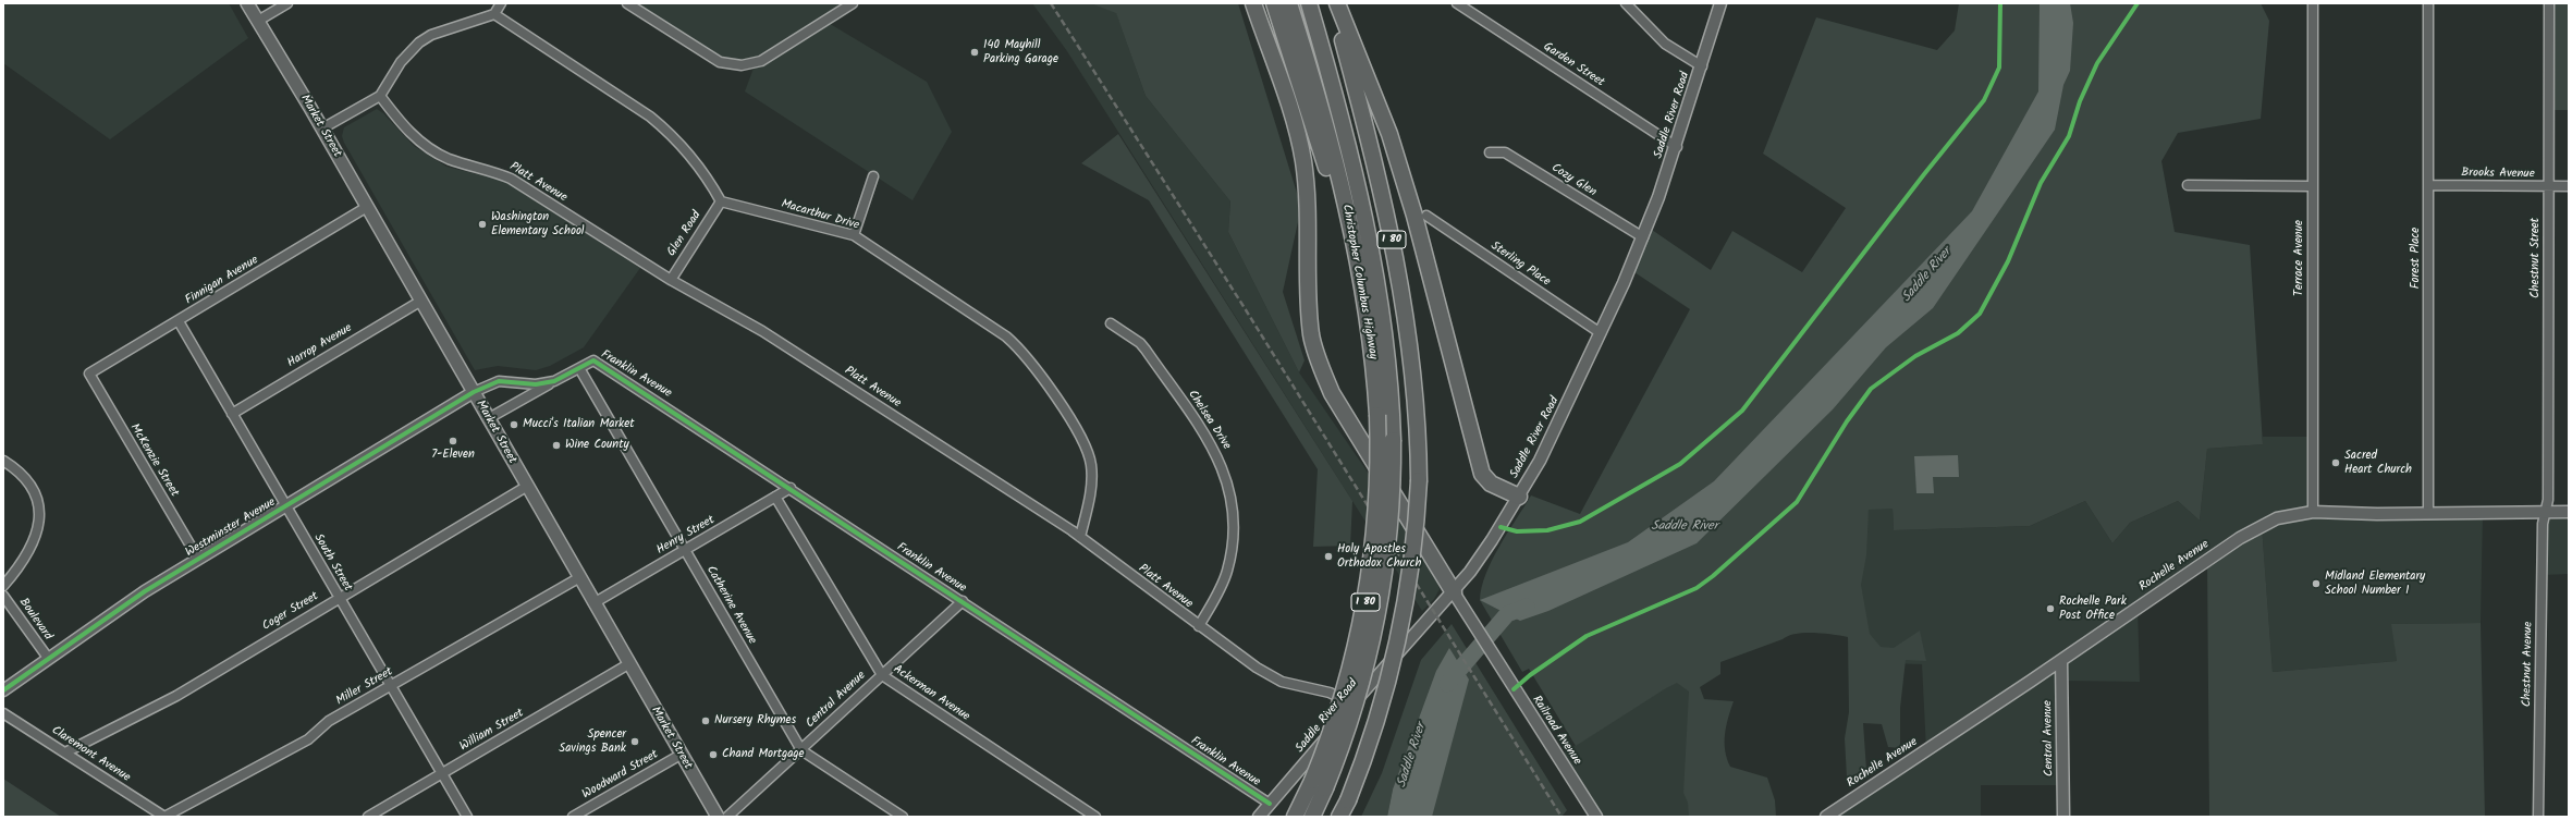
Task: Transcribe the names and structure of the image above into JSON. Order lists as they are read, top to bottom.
{
  "streets": {
    "highway": ["I 80", "Christopher Columbus Highway"],
    "main road": ["Market Street"],
    "street": [
      "Garden Street",
      "Saddle River Road",
      "Brooks Avenue",
      "Cozy Glen",
      "Platt Avenue",
      "Macarthur Drive",
      "Glen Road",
      "Terrace Avenue",
      "Forest Place",
      "Chestnut Street",
      "Sterling Place",
      "Finnigan Avenue",
      "Harrop Avenue",
      "Franklin Avenue",
      "Chelsea Drive",
      "McKenzie Street",
      "Westminster Avenue",
      "Henry Street",
      "South Street",
      "Rochelle Avenue",
      "Catherine Avenue",
      "Coger Street",
      "Boulevard",
      "Chestnut Avenue",
      "Miller Street",
      "Ackerman Avenue",
      "Central Avenue",
      "William Street",
      "Railroad Avenue",
      "Claremont Avenue",
      "Woodward Street"
    ]
  },
  "crossings": [
    ["Garden Street", "Saddle River Road"],
    ["Saddle River Road", "Cozy Glen"],
    ["Saddle River Road", "Platt Avenue"],
    ["Saddle River Road", "Sterling Place"],
    ["Saddle River Road", "Franklin Avenue"],
    ["Saddle River Road", "Railroad Avenue"],
    ["Market Street", "Finnigan Avenue"],
    ["Market Street", "Harrop Avenue"],
    ["Market Street", "Westminster Avenue"],
    ["Market Street", "Henry Street"],
    ["Market Street", "Coger Street"],
    ["Market Street", "Miller Street"],
    ["Market Street", "William Street"],
    ["Market Street", "Woodward Street"],
    ["Brooks Avenue", "Forest Place"],
    ["Brooks Avenue", "Chestnut Street"],
    ["Platt Avenue", "Macarthur Drive"],
    ["Platt Avenue", "Glen Road"],
    ["Platt Avenue", "Chelsea Drive"],
    ["Macarthur Drive", "Glen Road"],
    ["Terrace Avenue", "Rochelle Avenue"],
    ["Forest Place", "Rochelle Avenue"],
    ["Chestnut Street", "Rochelle Avenue"],
    ["Chestnut Street", "Chestnut Avenue"],
    ["Finnigan Avenue", "McKenzie Street"],
    ["Finnigan Avenue", "South Street"],
    ["Harrop Avenue", "South Street"],
    ["Franklin Avenue", "Henry Street"],
    ["Franklin Avenue", "Catherine Avenue"],
    ["Franklin Avenue", "Central Avenue"],
    ["McKenzie Street", "Westminster Avenue"],
    ["Westminster Avenue", "South Street"],
    ["Westminster Avenue", "Boulevard"],
    ["Henry Street", "Catherine Avenue"],
    ["Henry Street", "Ackerman Avenue"],
    ["South Street", "Coger Street"],
    ["South Street", "Miller Street"],
    ["South Street", "William Street"],
    ["Rochelle Avenue", "Chestnut Avenue"],
    ["Rochelle Avenue", "Central Avenue"],
    ["Catherine Avenue", "Central Avenue"],
    ["Coger Street", "Claremont Avenue"],
    ["Miller Street", "Claremont Avenue"],
    ["Ackerman Avenue", "Central Avenue"]
  ],
  "water": ["Saddle River"],
  "places": [
    "140 Mayhill Parking Garage",
    "Washington Elementary School",
    "Mucci's Italian Market",
    "7-Eleven",
    "Wine County",
    "Sacred Heart Church",
    "Holy Apostles Orthodox Church",
    "Midland Elementary School Number 1",
    "Rochelle Park Post Office",
    "Nursery Rhymes",
    "Spencer Savings Bank",
    "Chand Mortgage"
  ]
}
